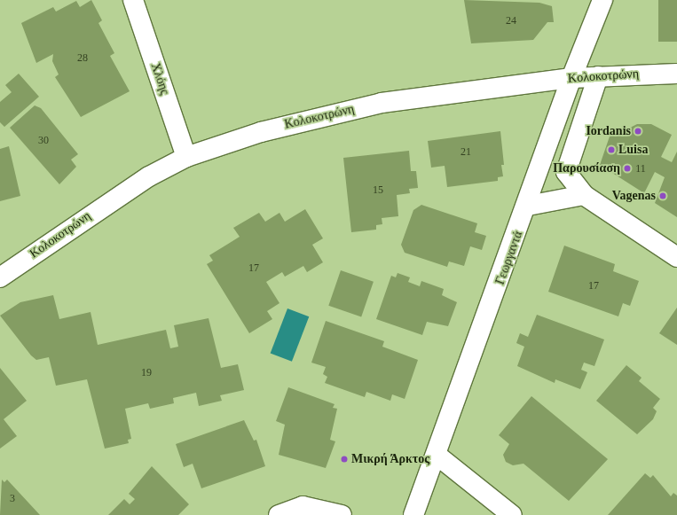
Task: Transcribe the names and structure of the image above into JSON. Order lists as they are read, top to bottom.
{
  "streets": {
    "street": ["Κολοκοτρώνη", "Χλόης", "Γεωργαντά"]
  },
  "crossings": [
    ["Κολοκοτρώνη", "Χλόης"],
    ["Κολοκοτρώνη", "Γεωργαντά"]
  ],
  "places": [
    "Iordanis",
    "Luisa",
    "Παρουσίαση",
    "Vagenas",
    "Μικρή Άρκτος"
  ],
  "house_numbers": [
    "24",
    "28",
    "30",
    "21",
    "11",
    "15",
    "17",
    "17",
    "19",
    "3"
  ]
}
